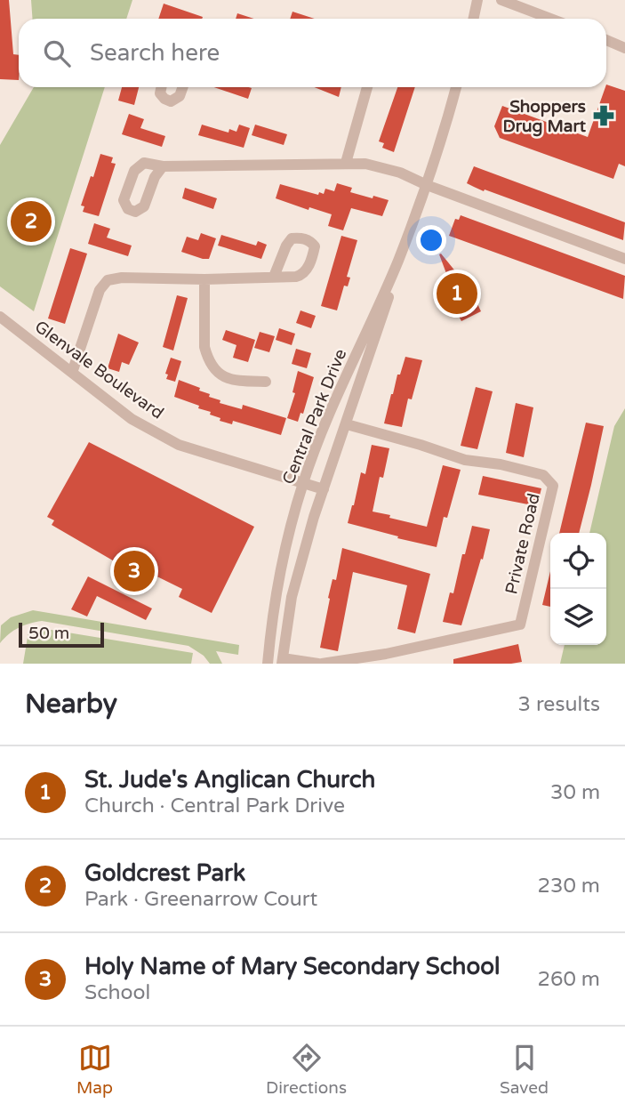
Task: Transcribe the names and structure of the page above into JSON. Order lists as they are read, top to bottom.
{
  "streets": {
    "street": ["Glenvale Boulevard", "Central Park Drive", "Private Road"]
  },
  "crossings": [
    ["Glenvale Boulevard", "Central Park Drive"],
    ["Central Park Drive", "Private Road"]
  ],
  "places": {
    "pharmacy": ["Shoppers Drug Mart"]
  },
  "scale_bar": "50 m",
  "page": {
    "search": "Search here",
    "pins": ["2", "1", "3"],
    "scale": "50 m",
    "heading": ["Nearby", "3 results"],
    "list": [
      {
        "mark": "1",
        "name": "St. Jude's Anglican Church",
        "note": "Church · Central Park Drive",
        "value": "30 m"
      },
      {
        "mark": "2",
        "name": "Goldcrest Park",
        "note": "Park · Greenarrow Court",
        "value": "230 m"
      },
      {
        "mark": "3",
        "name": "Holy Name of Mary Secondary School",
        "note": "School",
        "value": "260 m"
      }
    ],
    "nav": ["Map", "Directions", "Saved"]
  }
}
